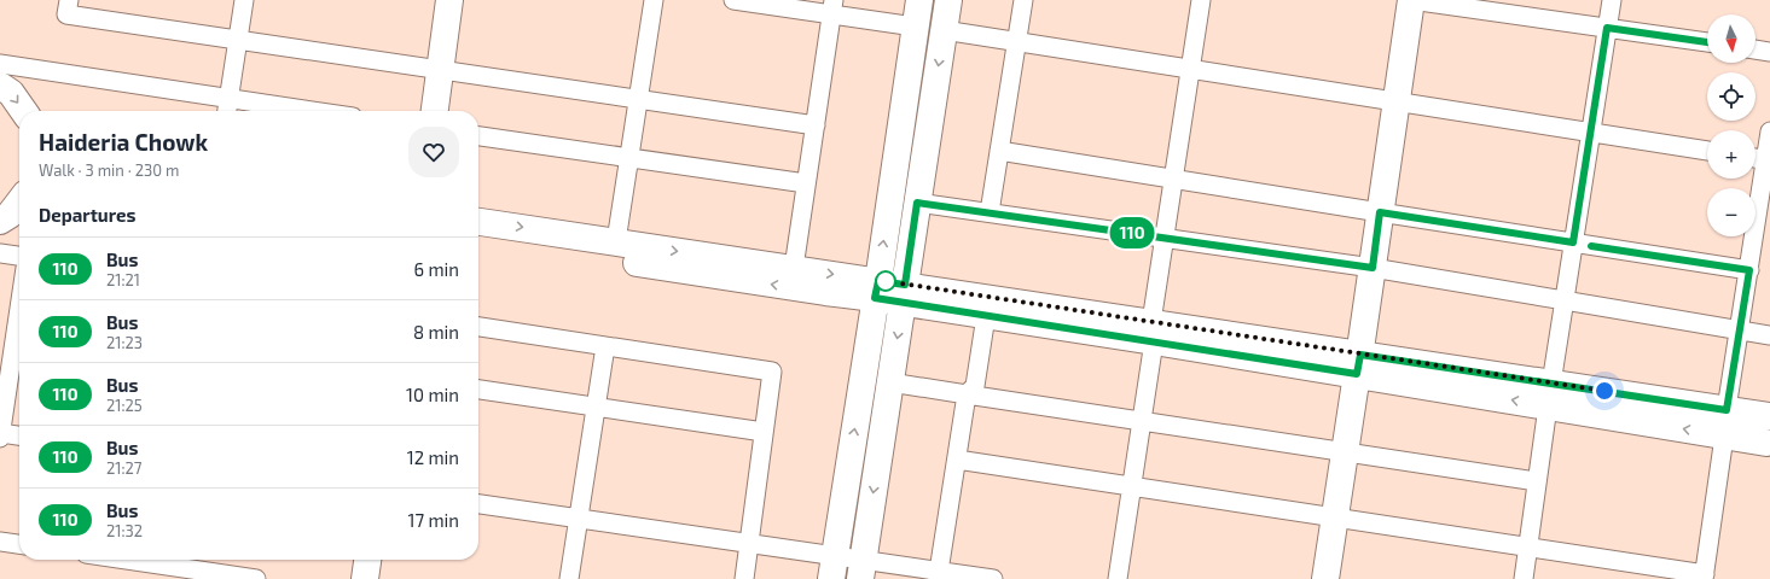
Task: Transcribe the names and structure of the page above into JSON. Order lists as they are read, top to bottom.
{
  "lines": ["bus line 110"],
  "north": "bottom",
  "page": {
    "on_map": "110",
    "map_buttons": ["+", "−"],
    "heading": [
      ["Haideria Chowk", "Walk · 3 min · 230 m"],
      "Departures"
    ],
    "list": [
      {
        "mark": "110",
        "name": "Bus",
        "note": "21:21",
        "value": "6 min"
      },
      {
        "mark": "110",
        "name": "Bus",
        "note": "21:23",
        "value": "8 min"
      },
      {
        "mark": "110",
        "name": "Bus",
        "note": "21:25",
        "value": "10 min"
      },
      {
        "mark": "110",
        "name": "Bus",
        "note": "21:27",
        "value": "12 min"
      },
      {
        "mark": "110",
        "name": "Bus",
        "note": "21:32",
        "value": "17 min"
      }
    ]
  }
}
